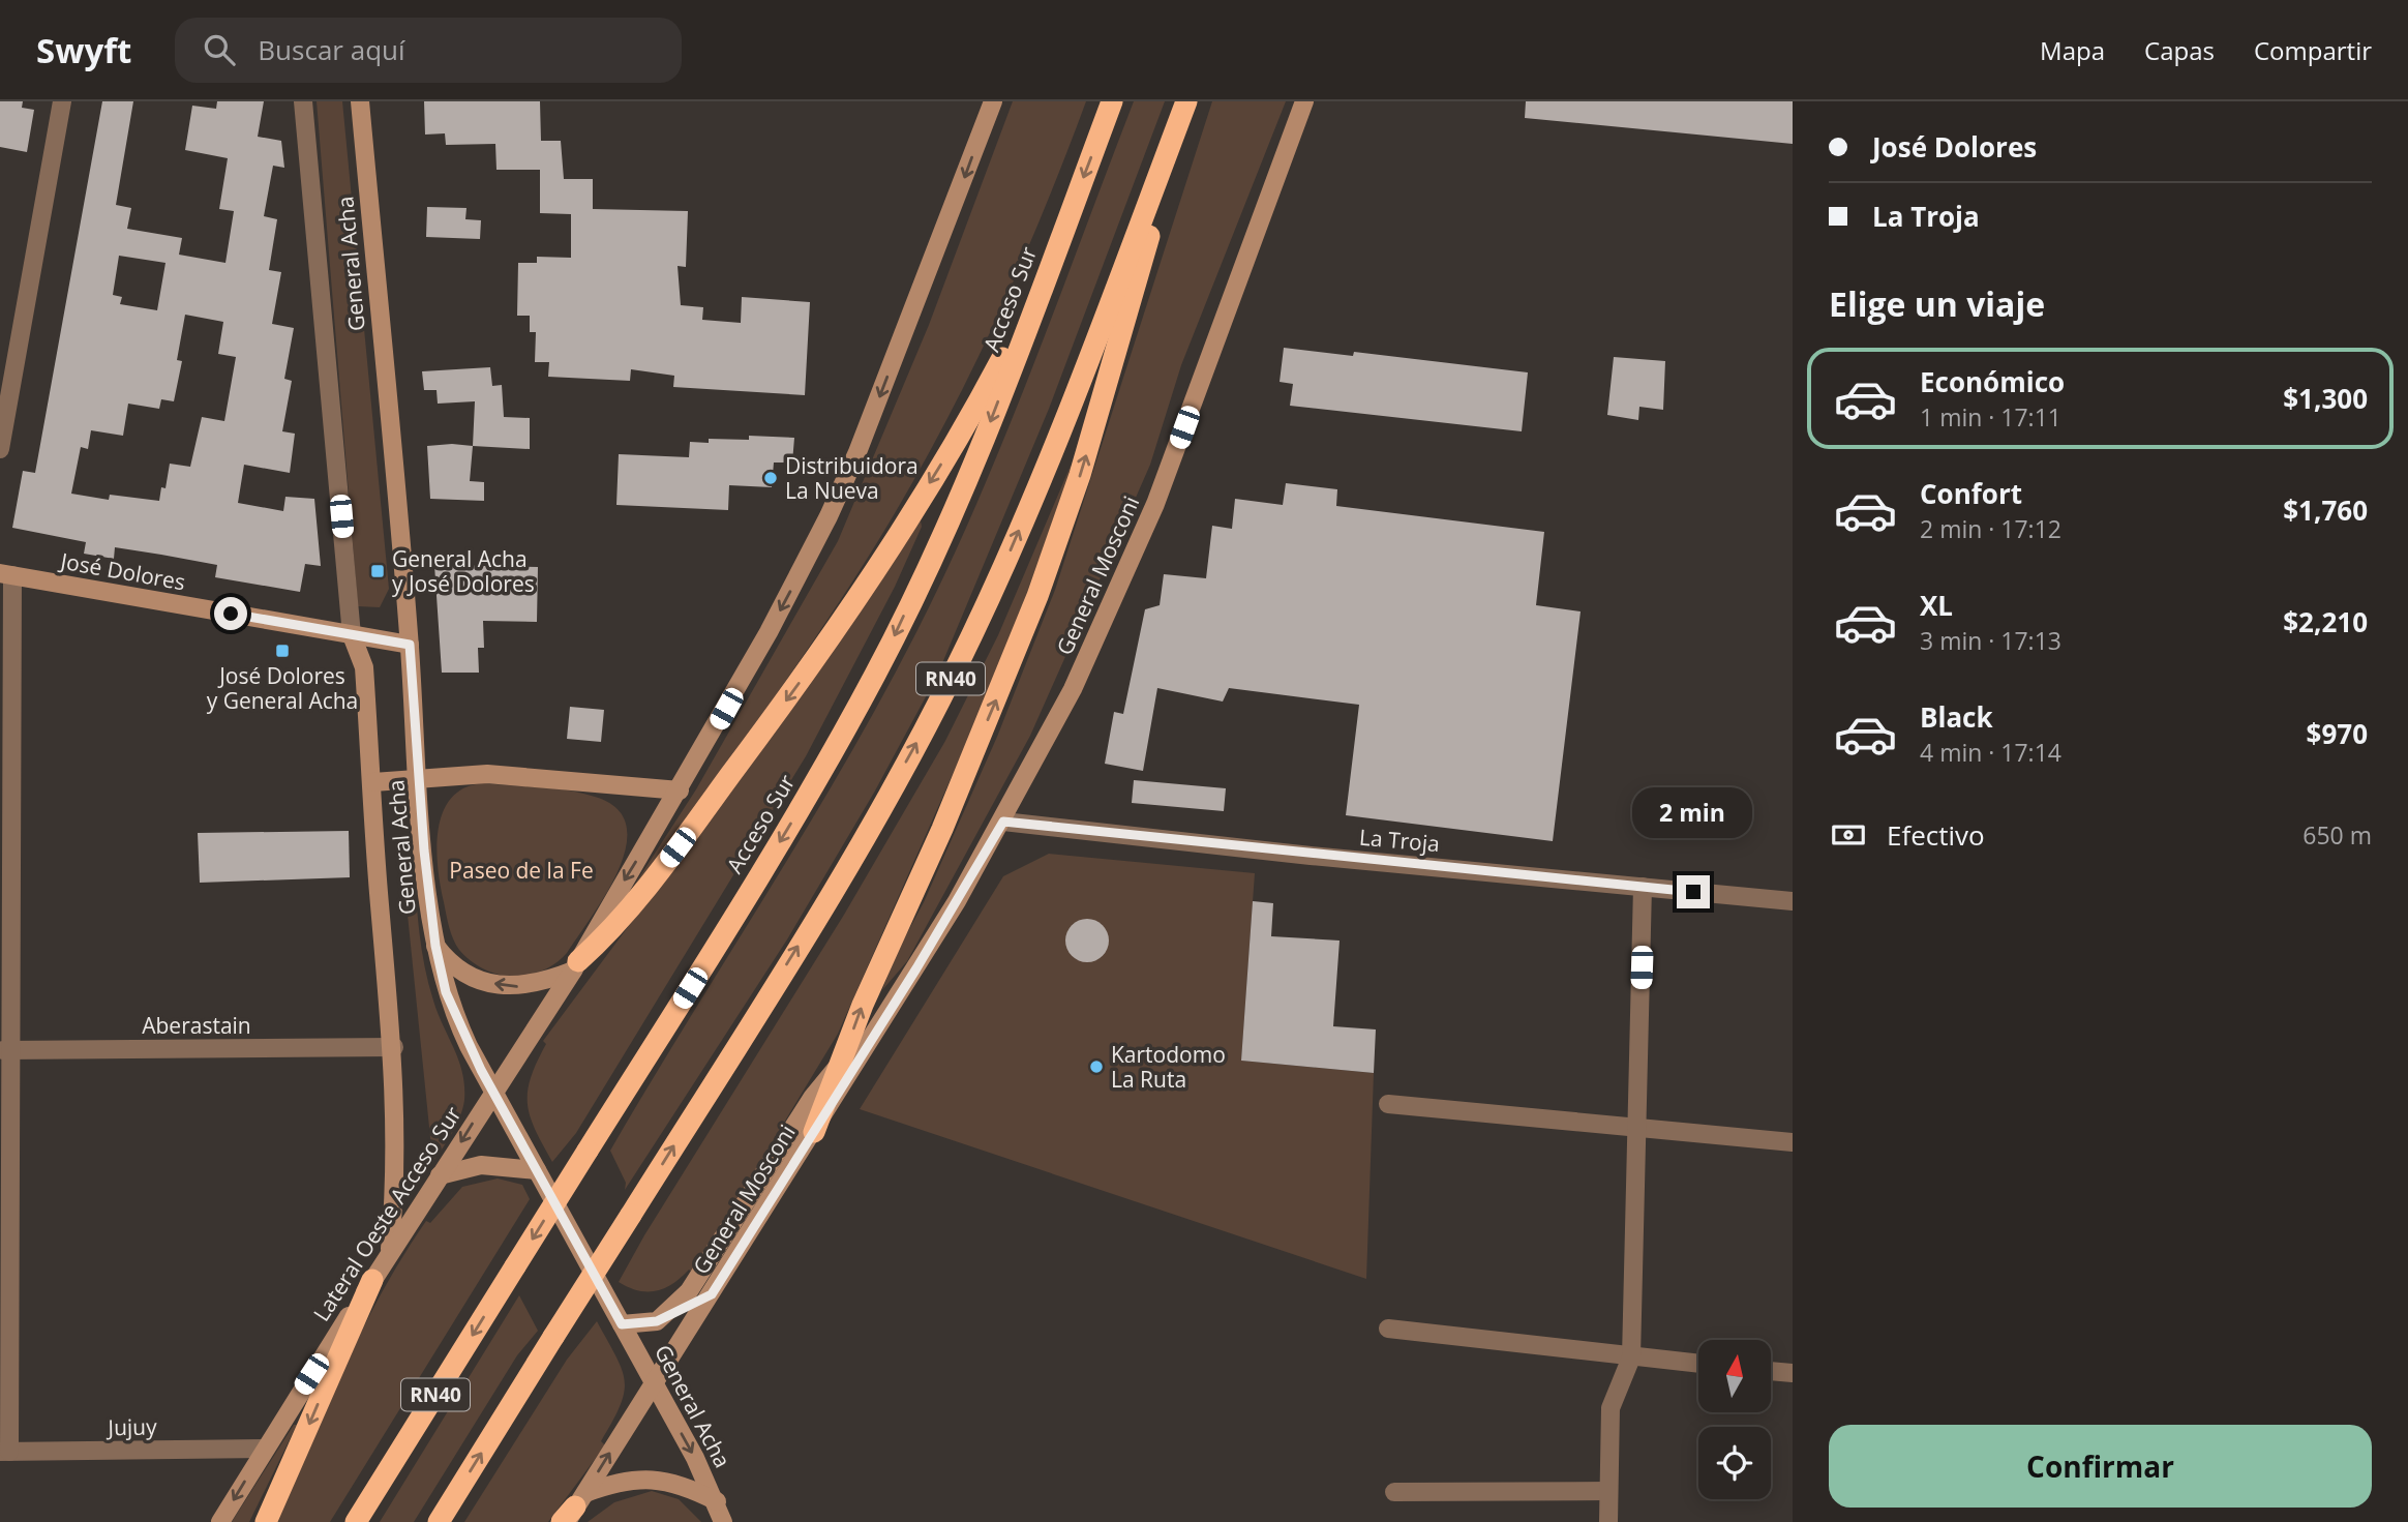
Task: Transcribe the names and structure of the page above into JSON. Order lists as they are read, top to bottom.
{
  "streets": {
    "highway": ["Acceso Sur", "RN40"],
    "street": [
      "General Acha",
      "José Dolores",
      "General Mosconi",
      "La Troja",
      "Aberastain",
      "Lateral Oeste Acceso Sur",
      "Jujuy"
    ]
  },
  "crossings": [
    ["General Acha", "José Dolores"],
    ["General Acha", "General Mosconi"],
    ["General Acha", "Aberastain"],
    ["General Acha", "Lateral Oeste Acceso Sur"],
    ["General Mosconi", "La Troja"],
    ["Lateral Oeste Acceso Sur", "Jujuy"]
  ],
  "parks": ["Paseo de la Fe"],
  "places": {
    "other": ["Distribuidora La Nueva", "Kartodomo La Ruta"],
    "transit": ["General Acha y José Dolores", "José Dolores y General Acha"]
  },
  "north": "top",
  "page": {
    "header": "Swyft",
    "search": "Buscar aquí",
    "nav": ["Mapa", "Capas", "Compartir"],
    "banner": ["José Dolores", "La Troja"],
    "heading": "Elige un viaje",
    "list": [
      {
        "name": "Económico",
        "note": "1 min · 17:11",
        "value": "$1,300"
      },
      {
        "name": "Confort",
        "note": "2 min · 17:12",
        "value": "$1,760"
      },
      {
        "name": "XL",
        "note": "3 min · 17:13",
        "value": "$2,210"
      },
      {
        "name": "Black",
        "note": "4 min · 17:14",
        "value": "$970"
      }
    ],
    "bubble": "2 min",
    "pay": ["Efectivo", "650 m"],
    "buttons": "Confirmar"
  }
}
